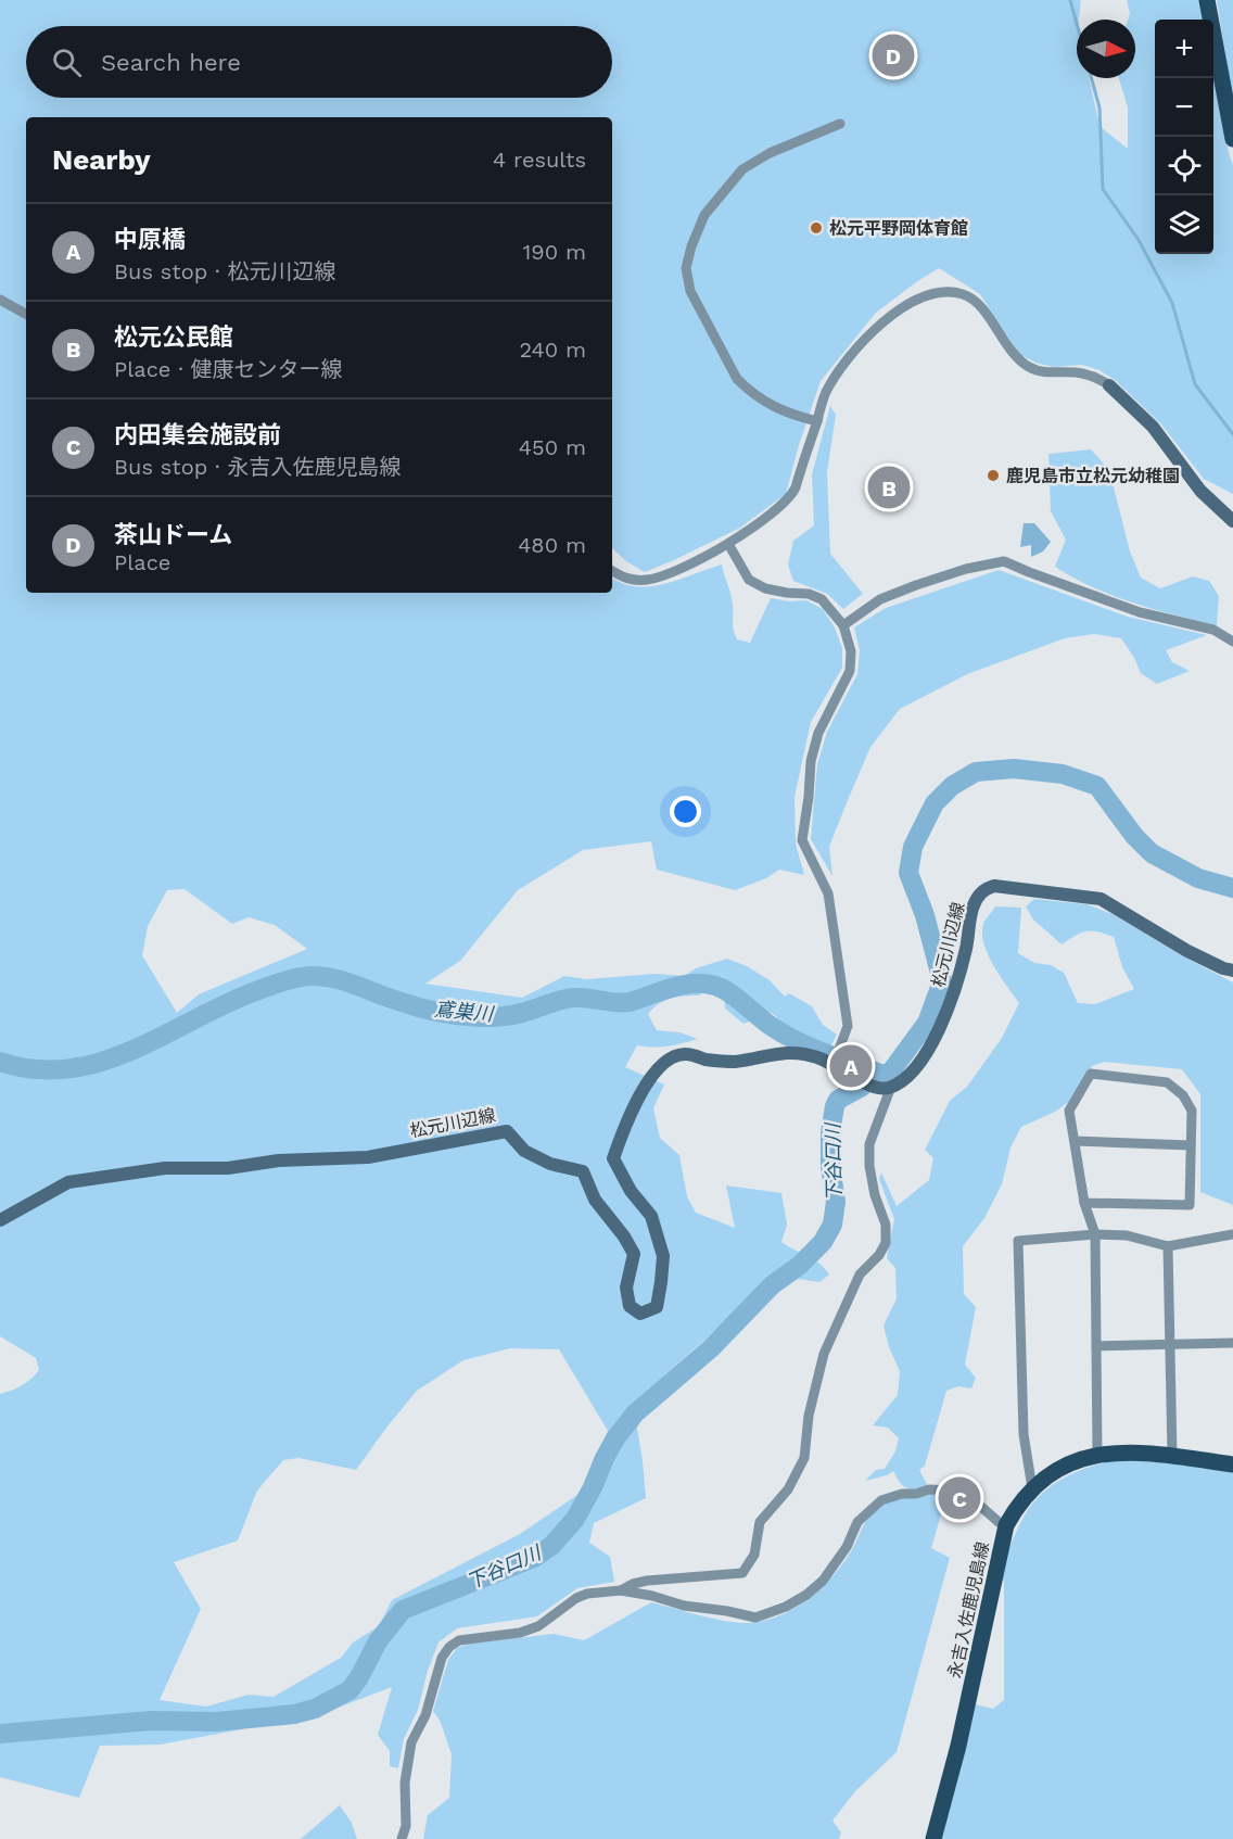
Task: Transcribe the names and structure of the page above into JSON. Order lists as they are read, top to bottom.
{
  "streets": {
    "main road": ["松元川辺線", "永吉入佐鹿児島線"]
  },
  "water": ["鳶巣川", "下谷口川"],
  "places": ["松元平野岡体育館", "鹿児島市立松元幼稚園"],
  "north": "right",
  "page": {
    "map_buttons": ["+", "−"],
    "search": "Search here",
    "pins": [
      "D",
      "B",
      "A",
      "C"
    ],
    "heading": ["Nearby", "4 results"],
    "list": [
      {
        "mark": "A",
        "name": "中原橋",
        "note": "Bus stop · 松元川辺線",
        "value": "190 m"
      },
      {
        "mark": "B",
        "name": "松元公民館",
        "note": "Place · 健康センター線",
        "value": "240 m"
      },
      {
        "mark": "C",
        "name": "内田集会施設前",
        "note": "Bus stop · 永吉入佐鹿児島線",
        "value": "450 m"
      },
      {
        "mark": "D",
        "name": "茶山ドーム",
        "note": "Place",
        "value": "480 m"
      }
    ]
  }
}
